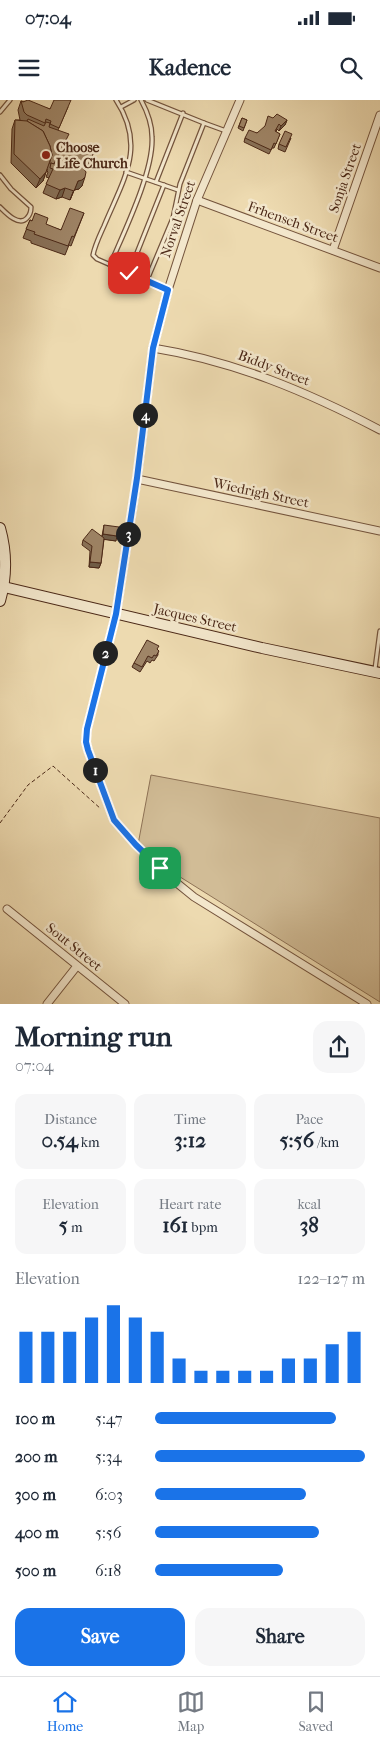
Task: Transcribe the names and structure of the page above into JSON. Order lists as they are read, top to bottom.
{
  "streets": {
    "street": [
      "Sonja Street",
      "Norval Street",
      "Frhensch Street",
      "Biddy Street",
      "Wiedrigh Street",
      "Jacques Street",
      "Sout Street"
    ]
  },
  "crossings": [
    ["Sonja Street", "Frhensch Street"],
    ["Norval Street", "Frhensch Street"],
    ["Norval Street", "Biddy Street"],
    ["Norval Street", "Wiedrigh Street"],
    ["Norval Street", "Jacques Street"]
  ],
  "places": ["Choose Life Church"],
  "page": {
    "status": "07:04",
    "header": "Kadence",
    "pins": [
      "4",
      "3",
      "2",
      "1"
    ],
    "heading": ["Morning run", "07:04"],
    "stats": [
      ["Distance", "0.54 km"],
      ["Time", "3:12"],
      ["Pace", "5:56 /km"],
      ["Elevation", "5 m"],
      ["Heart rate", "161 bpm"],
      ["kcal", "38"]
    ],
    "chart": ["Elevation", "122–127 m"],
    "list": [
      {
        "name": "100 m",
        "note": "5:47"
      },
      {
        "name": "200 m",
        "note": "5:34"
      },
      {
        "name": "300 m",
        "note": "6:03"
      },
      {
        "name": "400 m",
        "note": "5:56"
      },
      {
        "name": "500 m",
        "note": "6:18"
      }
    ],
    "buttons": ["Save", "Share"],
    "tabs": ["Home", "Map", "Saved"]
  }
}
